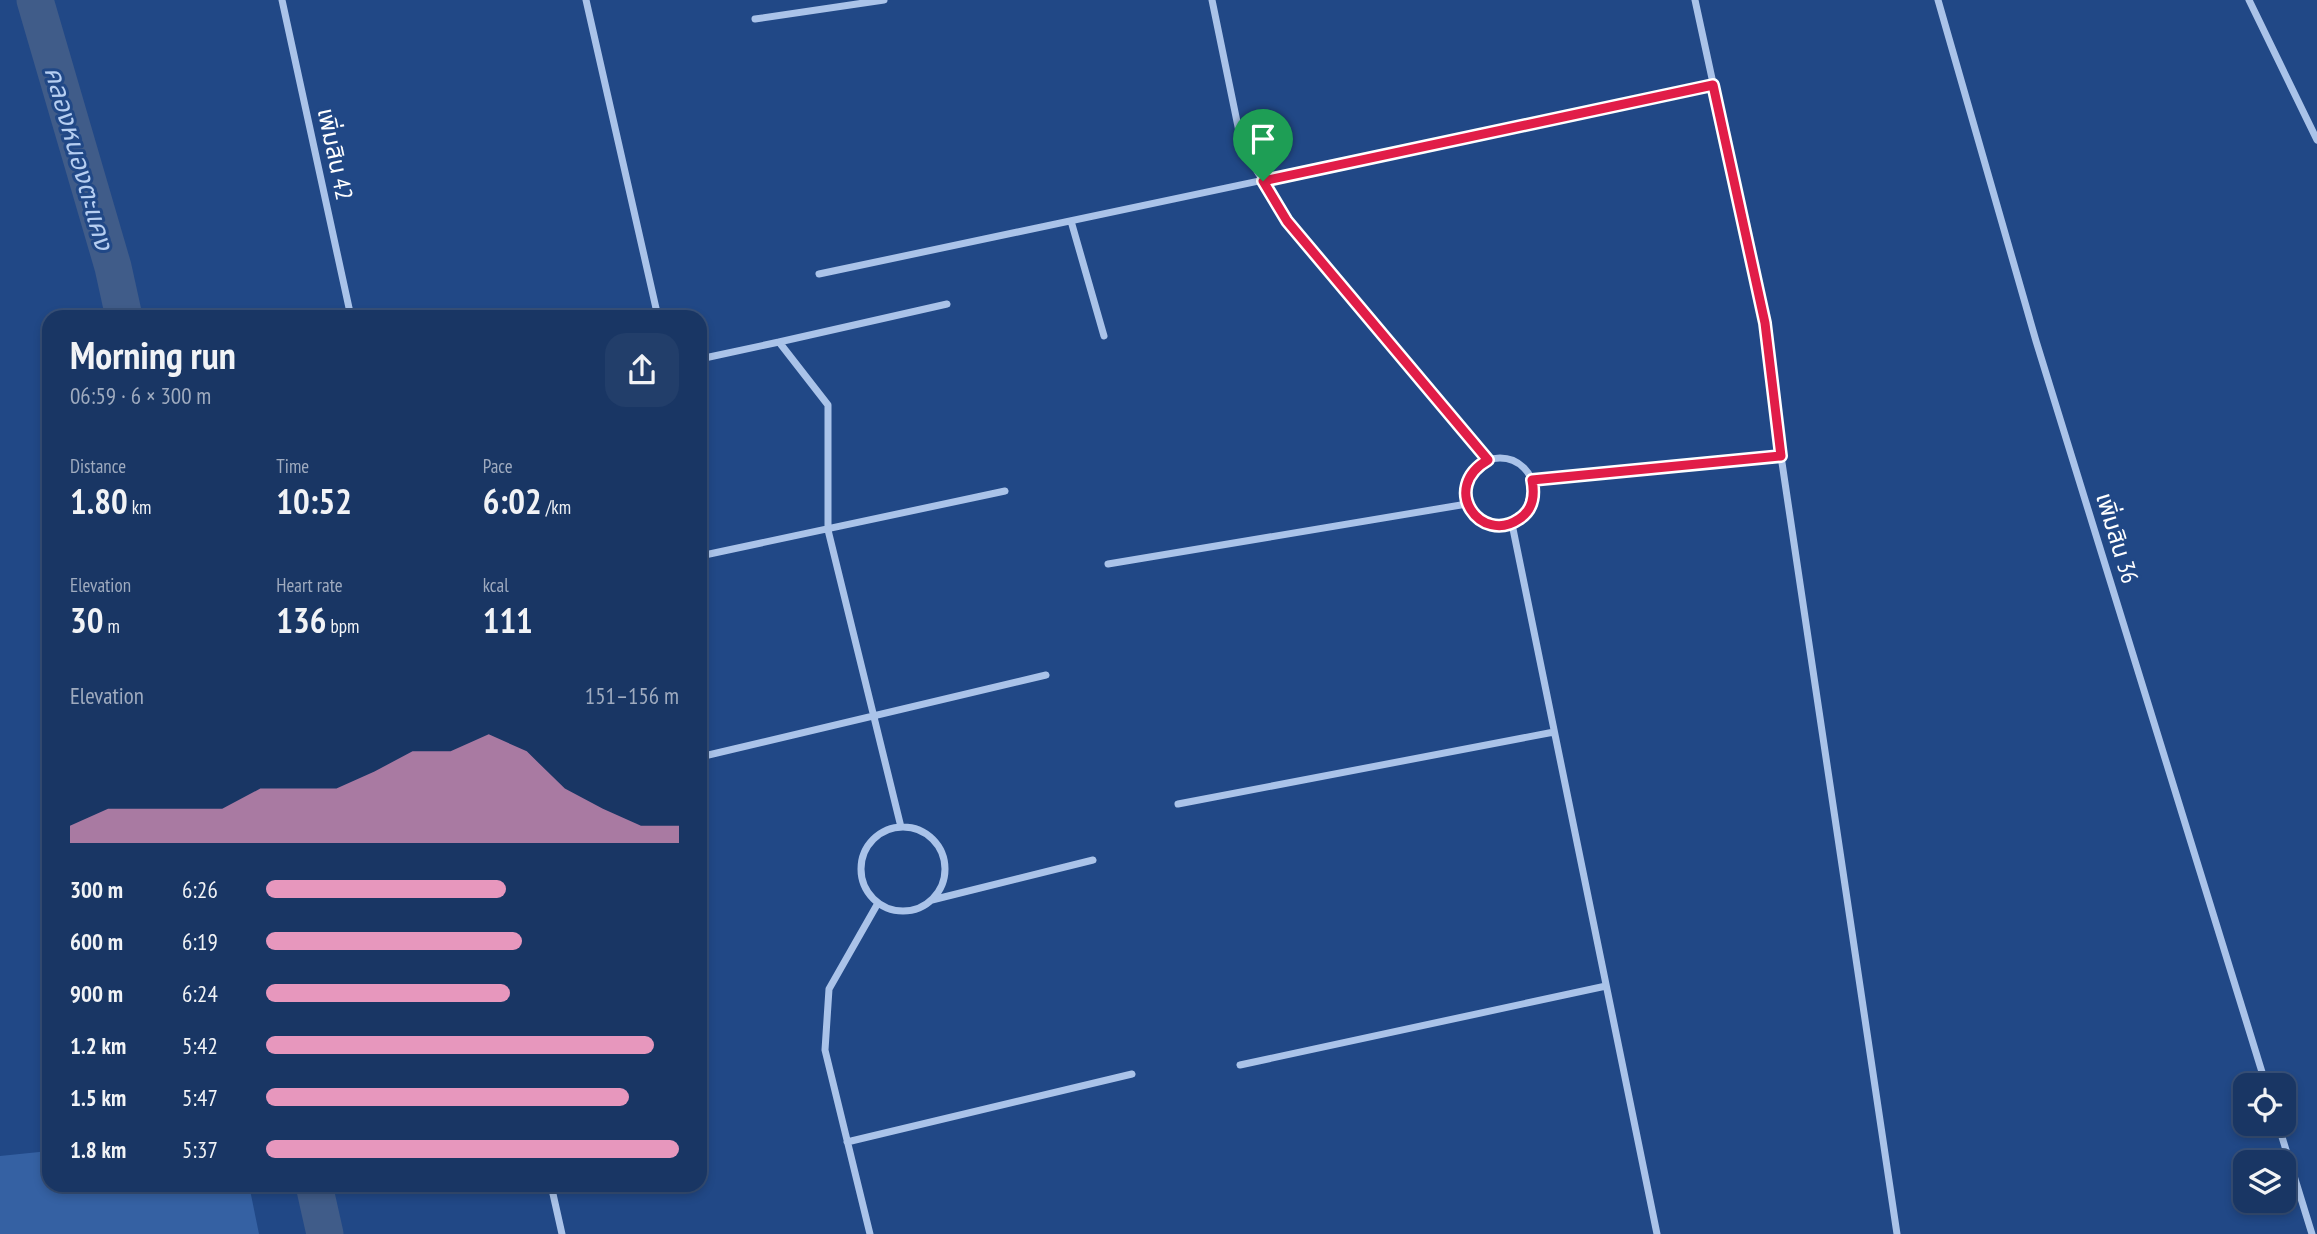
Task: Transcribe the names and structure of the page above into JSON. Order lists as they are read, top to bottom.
{
  "streets": {
    "street": ["เพิ่มสิน 42", "เพิ่มสิน 36"]
  },
  "water": ["คลองหนองตะแคง"],
  "page": {
    "heading": ["Morning run", "06:59 · 6 × 300 m"],
    "stats": [
      ["Distance", "1.80 km"],
      ["Time", "10:52"],
      ["Pace", "6:02 /km"],
      ["Elevation", "30 m"],
      ["Heart rate", "136 bpm"],
      ["kcal", "111"]
    ],
    "chart": ["Elevation", "151–156 m"],
    "list": [
      {
        "name": "300 m",
        "note": "6:26"
      },
      {
        "name": "600 m",
        "note": "6:19"
      },
      {
        "name": "900 m",
        "note": "6:24"
      },
      {
        "name": "1.2 km",
        "note": "5:42"
      },
      {
        "name": "1.5 km",
        "note": "5:47"
      },
      {
        "name": "1.8 km",
        "note": "5:37"
      }
    ]
  }
}
